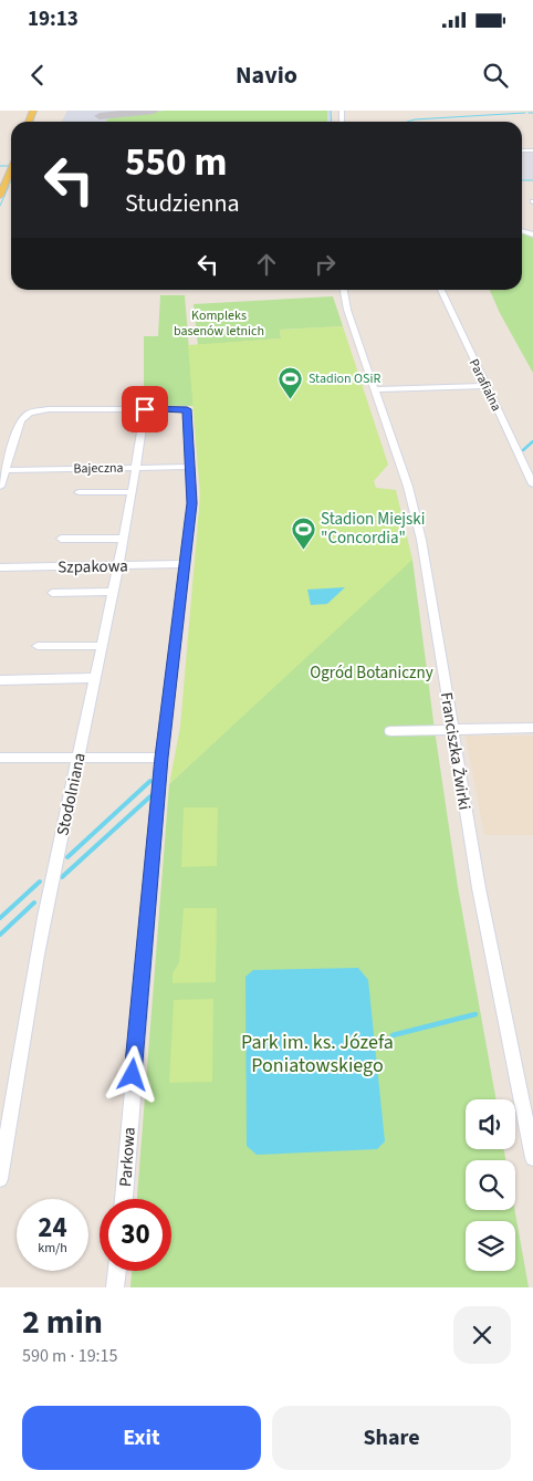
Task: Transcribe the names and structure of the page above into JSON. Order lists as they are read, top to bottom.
{
  "streets": {
    "street": [
      "Parafialna",
      "Bajeczna",
      "Szpakowa",
      "Franciszka Żwirki",
      "Stodolniana",
      "Parkowa"
    ]
  },
  "crossings": [
    ["Bajeczna", "Stodolniana"],
    ["Bajeczna", "Parkowa"],
    ["Szpakowa", "Stodolniana"],
    ["Szpakowa", "Parkowa"],
    ["Stodolniana", "Parkowa"]
  ],
  "parks": ["Kompleks basenów letnich", "Ogród Botaniczny", "Park im. ks. Józefa Poniatowskiego"],
  "places": {
    "sports": ["Stadion OSiR", "Stadion Miejski \"Concordia\""]
  },
  "page": {
    "status": "19:13",
    "header": "Navio",
    "turn": ["550 m", "Studzienna"],
    "speed": "24 km/h",
    "limit": "30",
    "heading": ["2 min", "590 m · 19:15"],
    "buttons": ["Exit", "Share"]
  }
}
